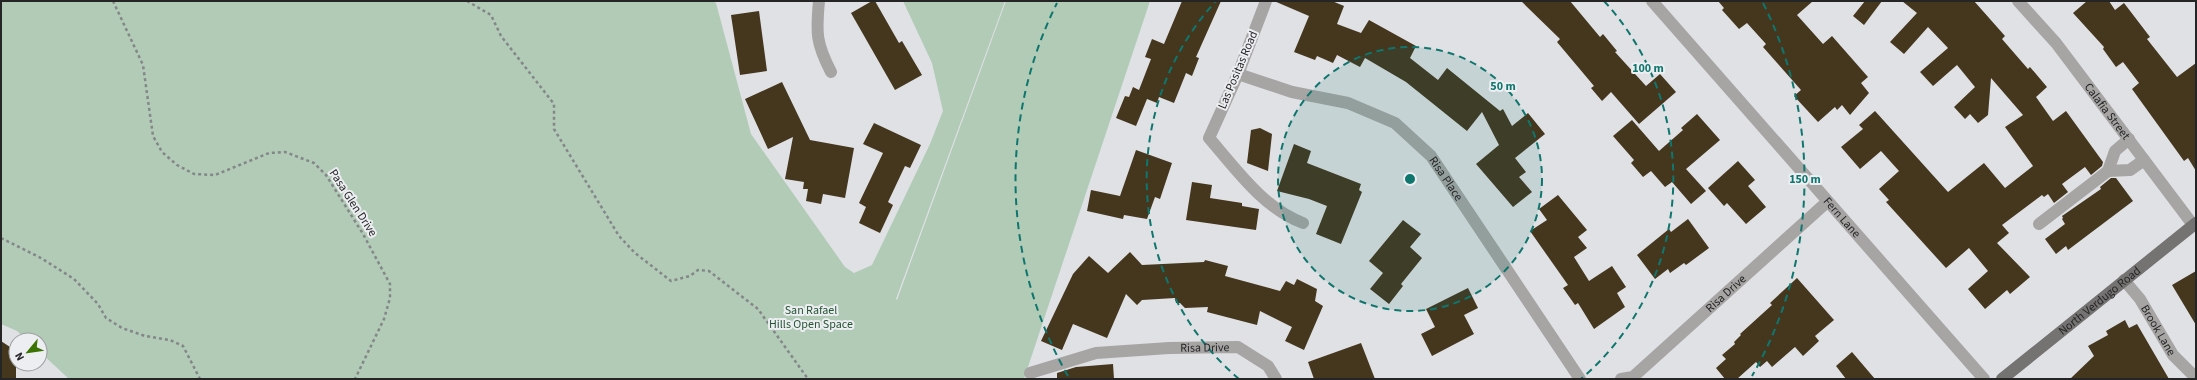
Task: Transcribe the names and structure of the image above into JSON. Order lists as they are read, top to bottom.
{
  "streets": {
    "main road": ["North Verdugo Road"],
    "street": [
      "Las Positas Road",
      "Calafia Street",
      "Risa Place",
      "Fern Lane",
      "Risa Drive",
      "Brook Lane"
    ],
    "path": ["Pasa Glen Drive"]
  },
  "crossings": [
    ["Las Positas Road", "Risa Place"],
    ["Calafia Street", "North Verdugo Road"],
    ["Fern Lane", "Risa Drive"],
    ["North Verdugo Road", "Brook Lane"]
  ],
  "parks": ["San Rafael Hills Open Space"],
  "north": "bottom left",
  "rings": ["100 m", "50 m", "150 m"]
}
